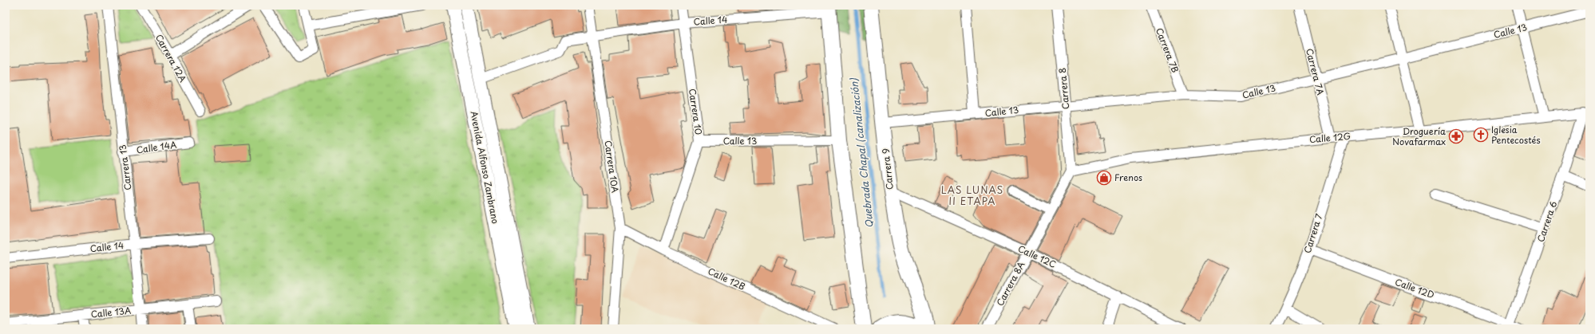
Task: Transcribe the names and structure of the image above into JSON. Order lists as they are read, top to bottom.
{
  "streets": {
    "main road": ["Carrera 9"],
    "street": [
      "Calle 14",
      "Calle 13",
      "Carrera 7B",
      "Carrera 12A",
      "Carrera 7A",
      "Carrera 8",
      "Carrera 10",
      "Calle 12G",
      "Calle 14A",
      "Carrera 10A",
      "Carrera 13",
      "Avenida Alfonso Zambrano",
      "Carrera 6",
      "Carrera 7",
      "Calle 12C",
      "Calle 12B",
      "Carrera 8A",
      "Calle 12D",
      "Calle 13A"
    ]
  },
  "crossings": [
    ["Calle 14", "Carrera 10"],
    ["Calle 14", "Carrera 10A"],
    ["Calle 14", "Carrera 13"],
    ["Calle 14", "Avenida Alfonso Zambrano"],
    ["Calle 13", "Carrera 7B"],
    ["Calle 13", "Carrera 7A"],
    ["Calle 13", "Carrera 8"],
    ["Calle 13", "Carrera 10"],
    ["Calle 13", "Carrera 9"],
    ["Carrera 7A", "Calle 12G"],
    ["Carrera 8", "Calle 12G"],
    ["Carrera 8", "Carrera 8A"],
    ["Carrera 10", "Calle 12B"],
    ["Calle 12G", "Carrera 6"],
    ["Calle 12G", "Carrera 7"],
    ["Calle 12G", "Carrera 8A"],
    ["Calle 14A", "Carrera 13"],
    ["Carrera 10A", "Calle 12B"],
    ["Carrera 13", "Calle 13A"],
    ["Carrera 9", "Calle 12C"],
    ["Carrera 6", "Calle 12D"],
    ["Carrera 7", "Calle 12D"],
    ["Calle 12C", "Carrera 8A"]
  ],
  "districts": ["LAS LUNAS II ETAPA"],
  "water": ["Quebrada Chapal (canalización)"],
  "places": {
    "church": ["Iglesia Pentecostés"],
    "pharmacy": ["Droguería Novafarmax"],
    "shop": ["Frenos"]
  }
}
